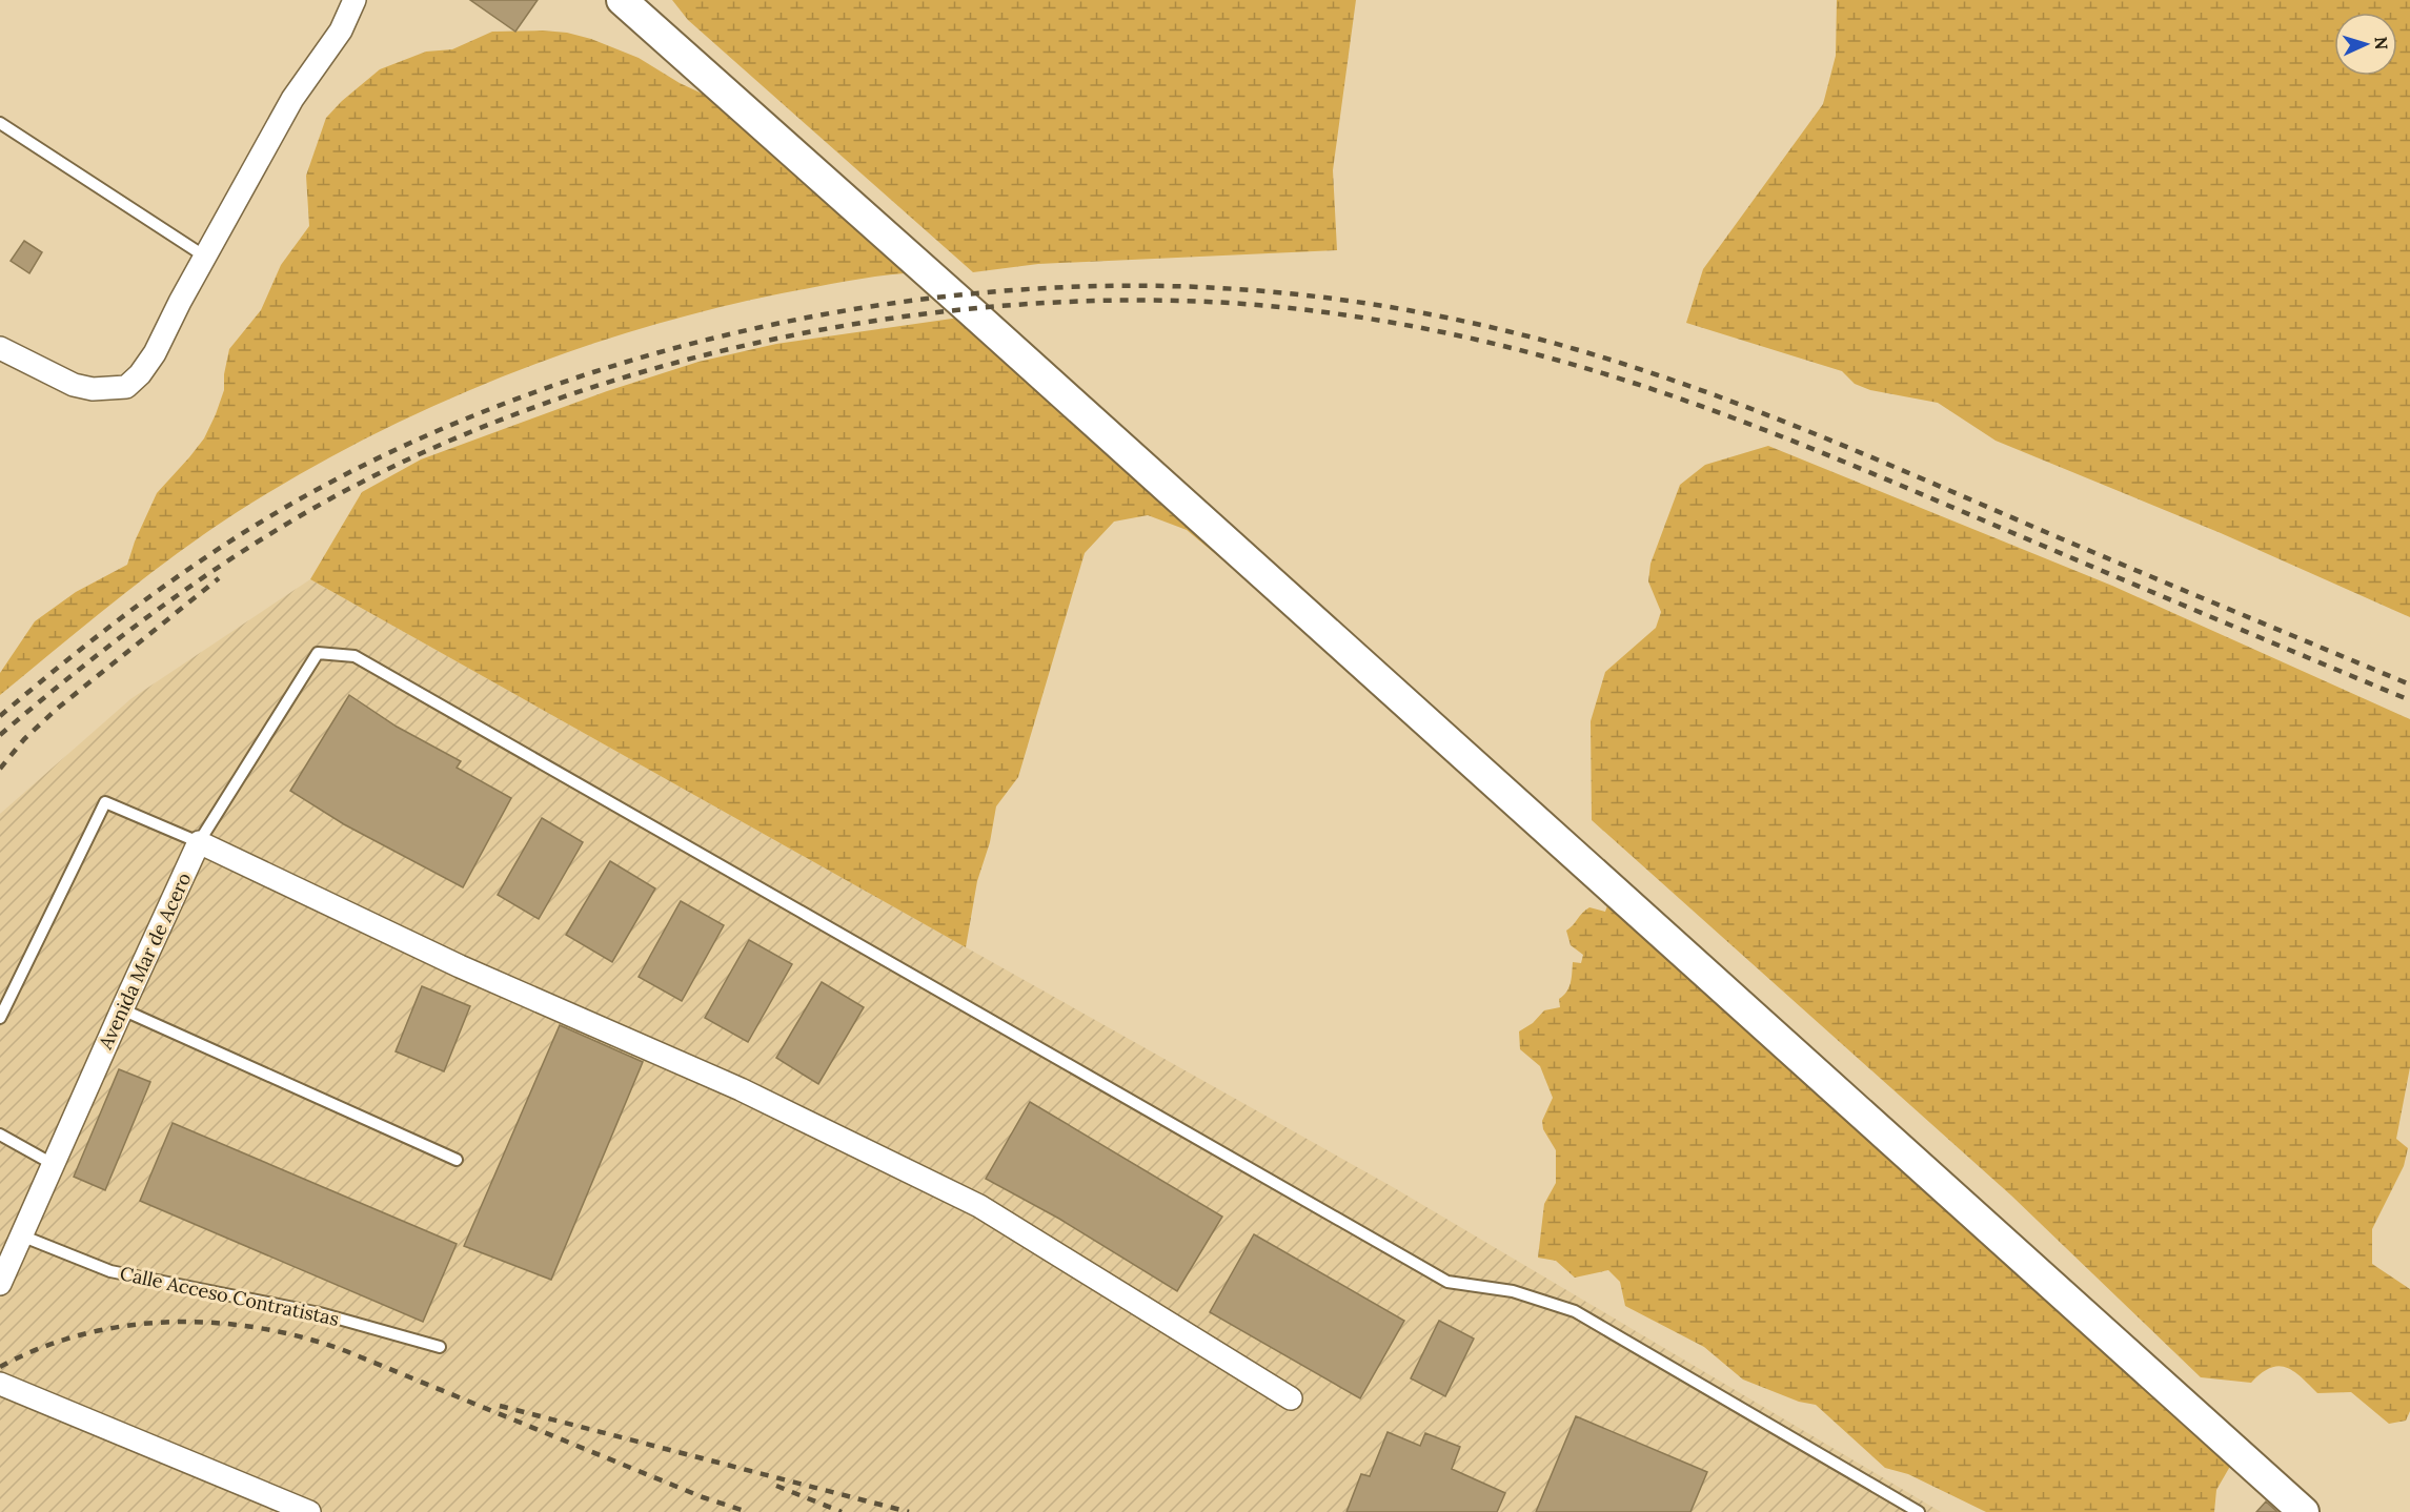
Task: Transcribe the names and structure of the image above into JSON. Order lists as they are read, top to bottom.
{
  "streets": {
    "street": ["Avenida Mar de Acero"],
    "lane": ["Calle Acceso Contratistas"]
  },
  "crossings": [
    ["Avenida Mar de Acero", "Calle Acceso Contratistas"]
  ],
  "north": "right"
}
